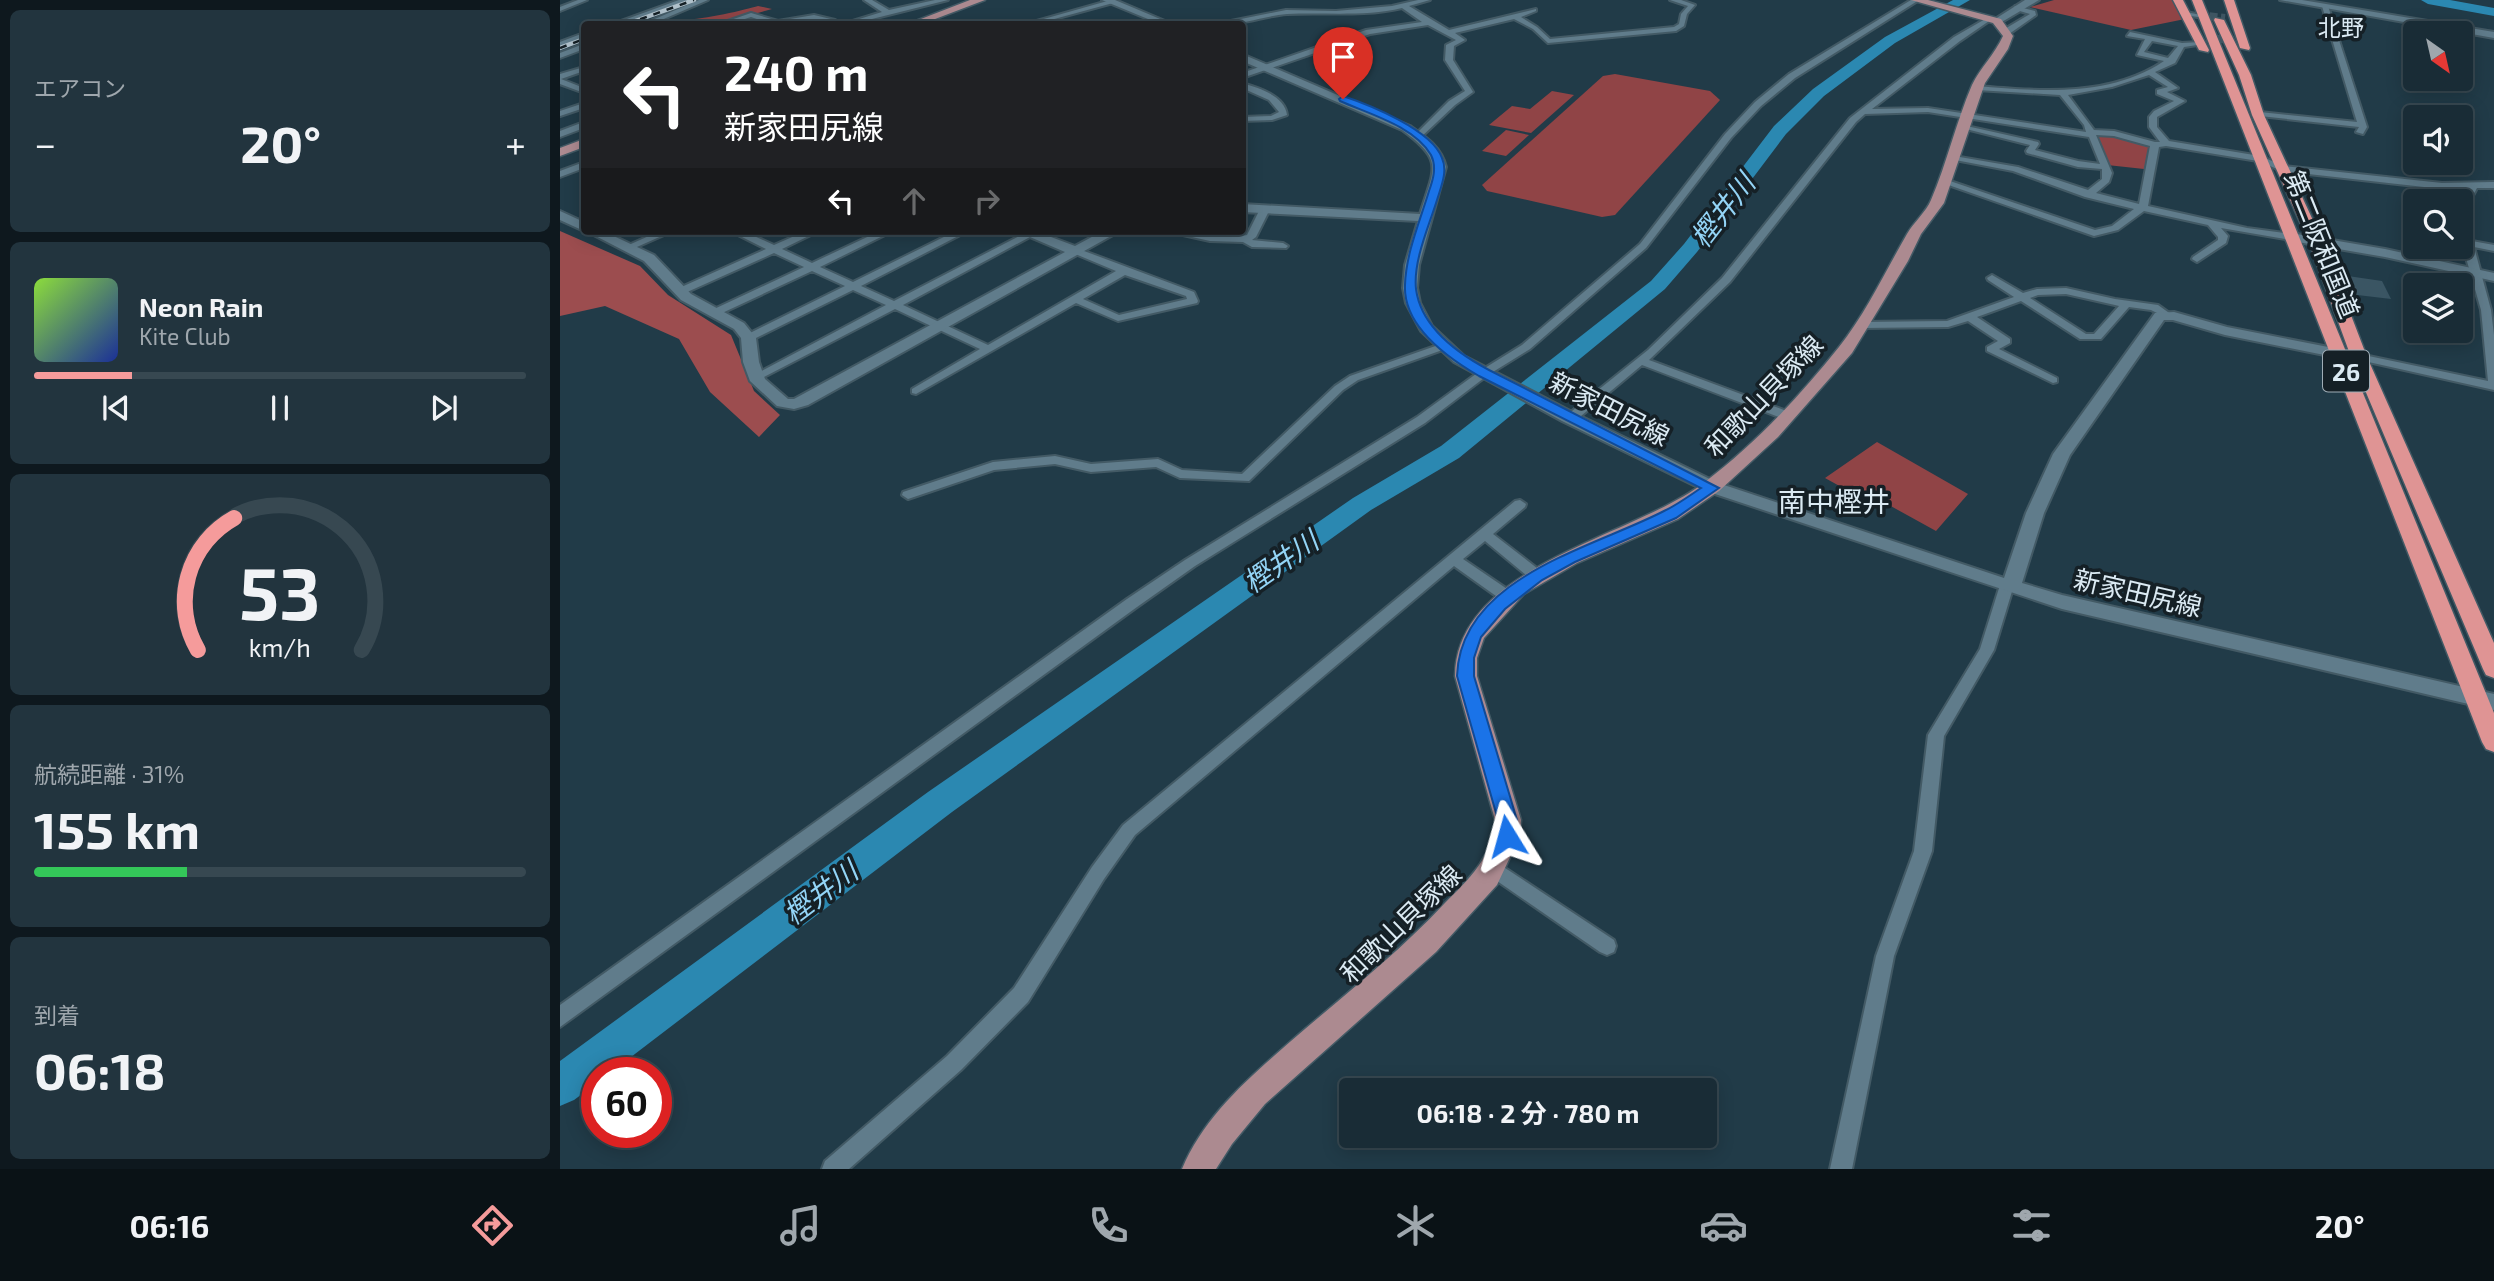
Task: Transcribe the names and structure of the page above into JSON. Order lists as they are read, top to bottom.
{
  "streets": {
    "highway": ["第二阪和国道", "26"],
    "main road": ["和歌山貝塚線", "新家田尻線"]
  },
  "crossings": [
    ["第二阪和国道", "新家田尻線"],
    ["和歌山貝塚線", "新家田尻線"]
  ],
  "districts": ["北野", "南中樫井"],
  "water": ["樫井川"],
  "north": "bottom right",
  "page": {
    "tile": [
      "エアコン",
      ["航続距離 · 31%", "155 km"],
      ["到着", "06:18"]
    ],
    "turn": ["240 m", "新家田尻線"],
    "heat": ["−", "20°", "+"],
    "song": ["Neon Rain", "Kite Club"],
    "limit": "60",
    "trip": "06:18 · 2 分 · 780 m",
    "tabs": ["06:16", "20°"],
    "gauge": ["53", "km/h"]
  }
}
